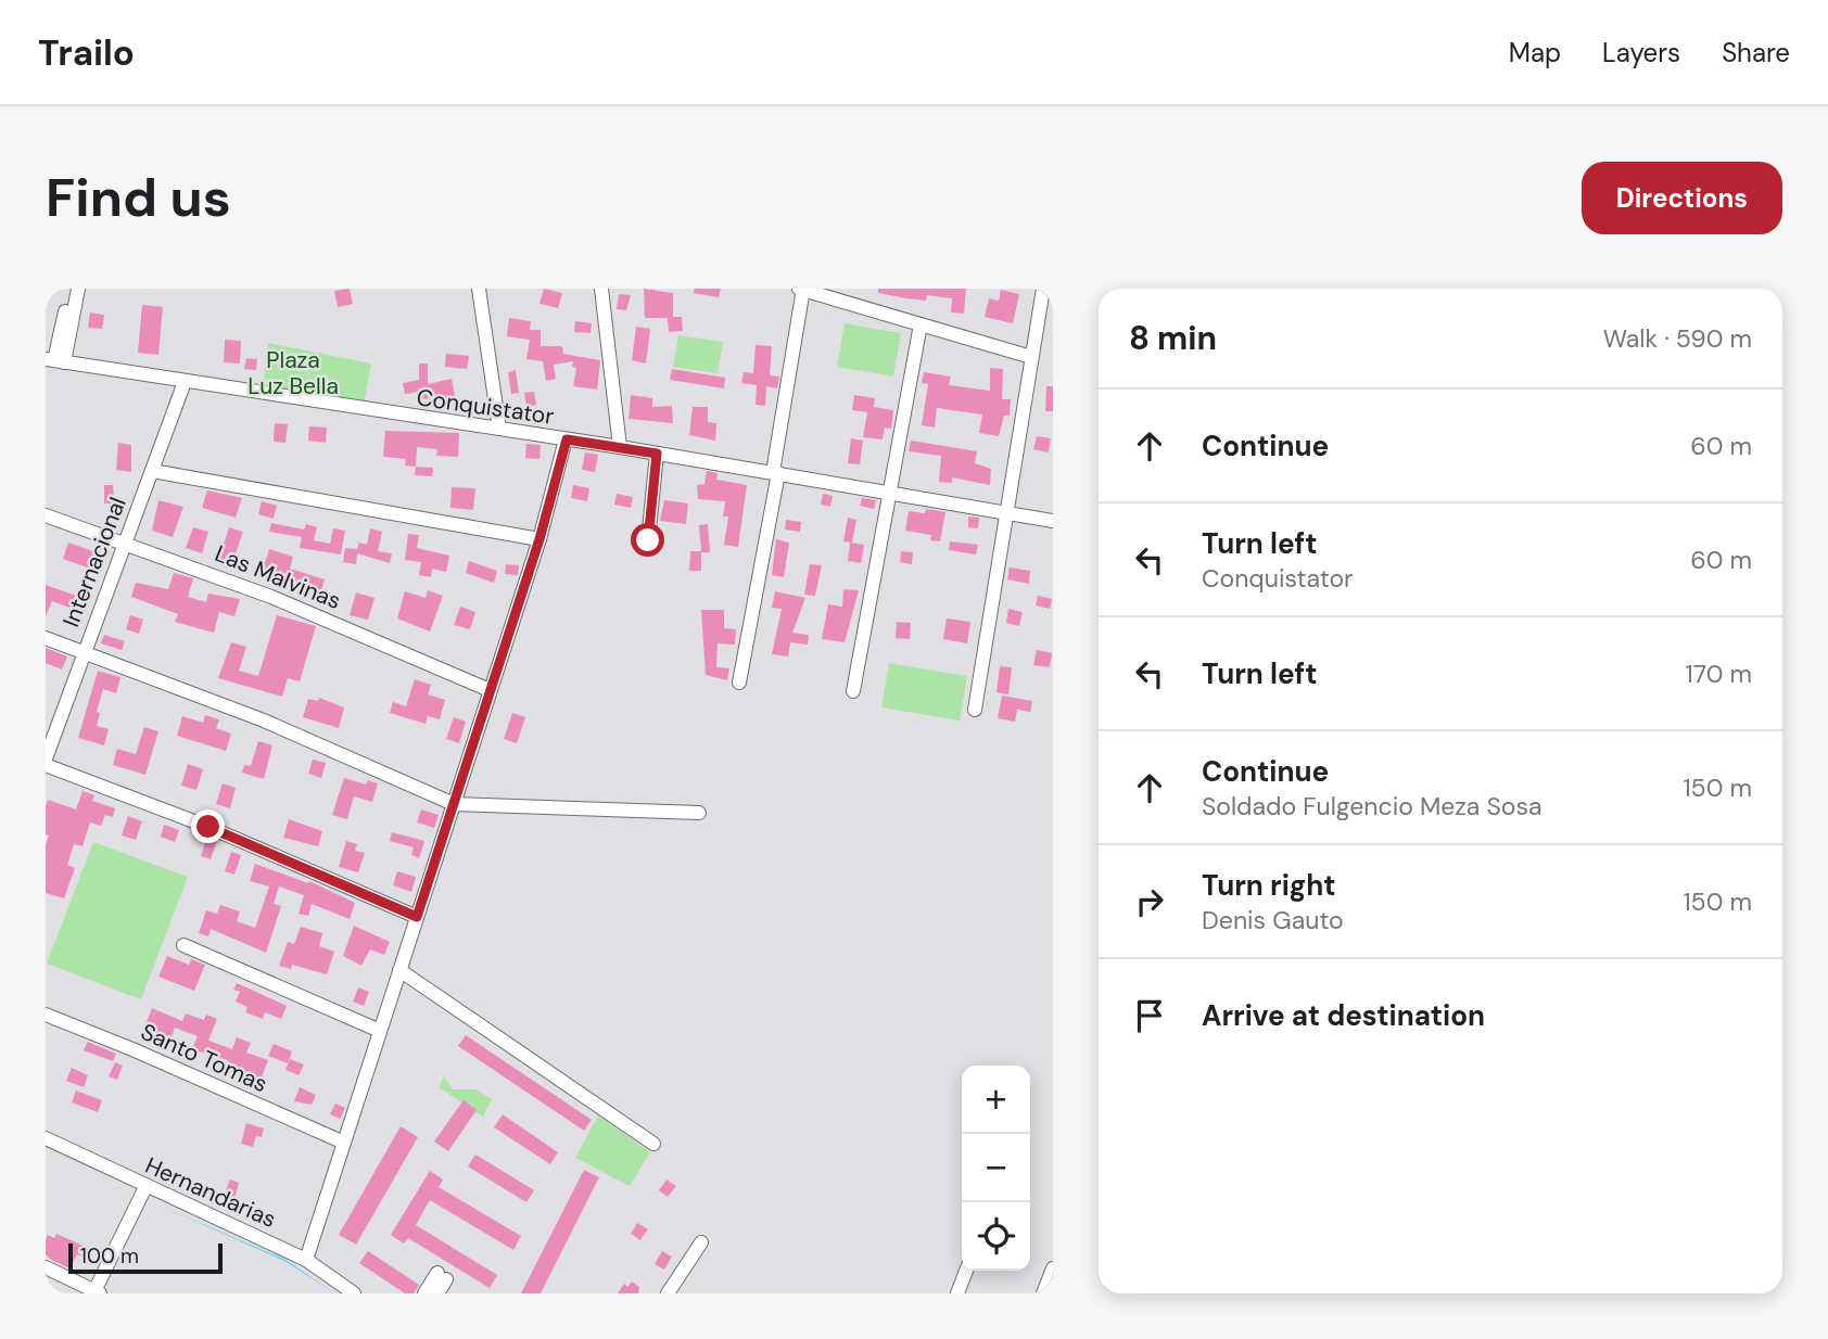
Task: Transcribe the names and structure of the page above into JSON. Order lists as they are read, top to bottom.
{
  "streets": {
    "street": [
      "Conquistator",
      "Internacional",
      "Las Malvinas",
      "Santo Tomas",
      "Hernandarias"
    ]
  },
  "crossings": [
    ["Conquistator", "Internacional"],
    ["Internacional", "Las Malvinas"]
  ],
  "parks": ["Plaza Luz Bella"],
  "scale_bar": "100 m",
  "page": {
    "header": "Trailo",
    "nav": ["Map", "Layers", "Share"],
    "buttons": "Directions",
    "title": "Find us",
    "heading": ["8 min", "Walk · 590 m"],
    "list": [
      ["Continue", "60 m"],
      ["Turn left", "Conquistator", "60 m"],
      ["Turn left", "170 m"],
      ["Continue", "Soldado Fulgencio Meza Sosa", "150 m"],
      ["Turn right", "Denis Gauto", "150 m"],
      "Arrive at destination"
    ],
    "map_buttons": ["+", "−"],
    "scale": "100 m"
  }
}
